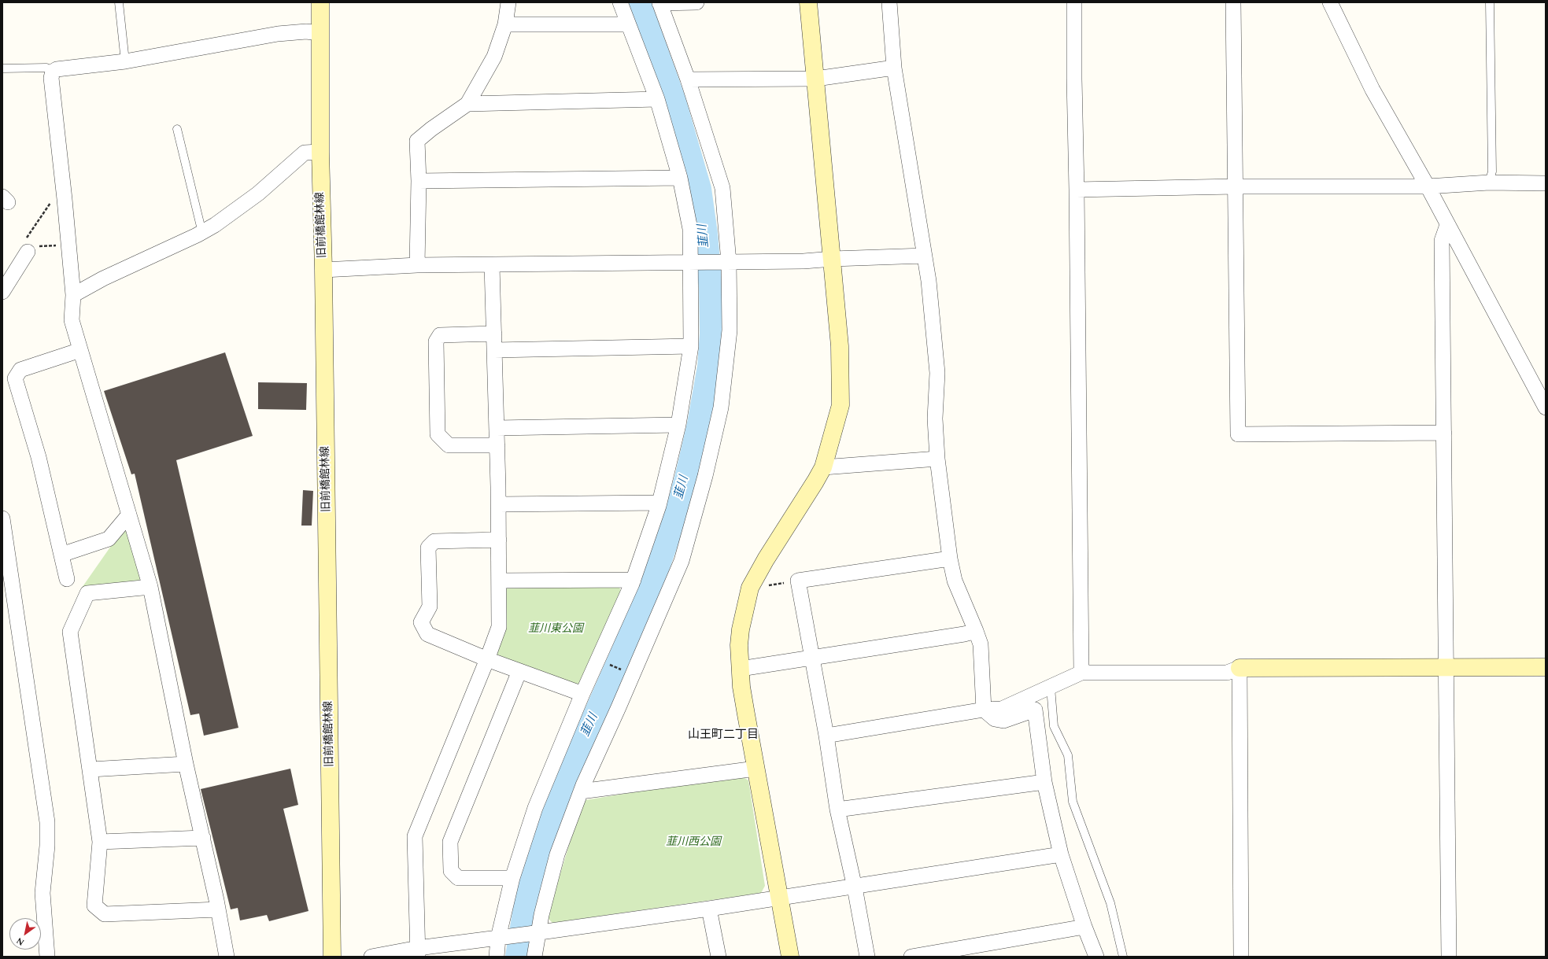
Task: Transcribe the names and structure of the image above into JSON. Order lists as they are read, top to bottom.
{
  "streets": {
    "street": ["旧前橋館林線"]
  },
  "districts": ["山王町二丁目"],
  "water": ["韮川"],
  "parks": ["韮川東公園", "韮川西公園"],
  "north": "bottom left"
}
